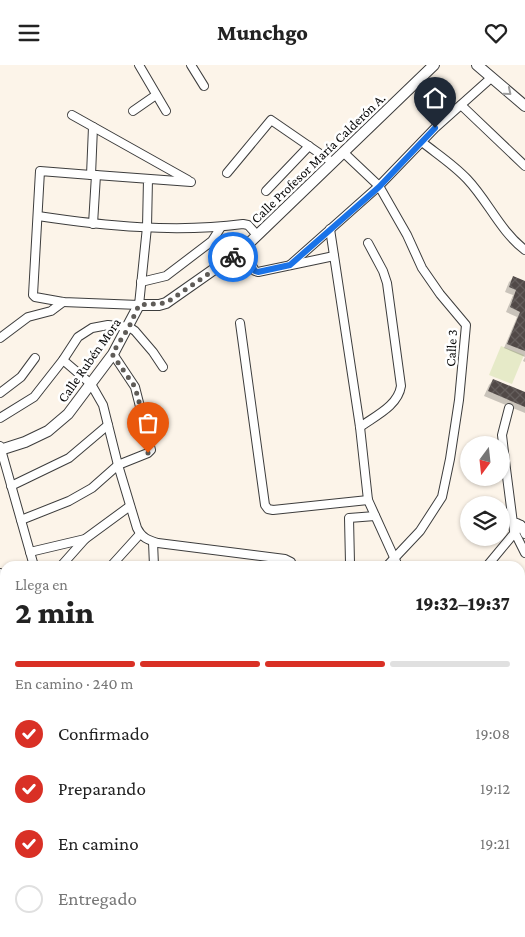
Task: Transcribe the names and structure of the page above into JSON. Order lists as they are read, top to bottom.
{
  "streets": {
    "street": ["Calle Profesor María Calderón A.", "Calle 3", "Calle Rubén Mora"]
  },
  "crossings": [
    ["Calle Profesor María Calderón A.", "Calle 3"],
    ["Calle Profesor María Calderón A.", "Calle Rubén Mora"]
  ],
  "north": "bottom",
  "page": {
    "header": "Munchgo",
    "heading": ["2 min", "Llega en", "19:32–19:37"],
    "bar": "En camino · 240 m",
    "list": [
      ["Confirmado", "19:08"],
      ["Preparando", "19:12"],
      ["En camino", "19:21"],
      "Entregado"
    ]
  }
}
